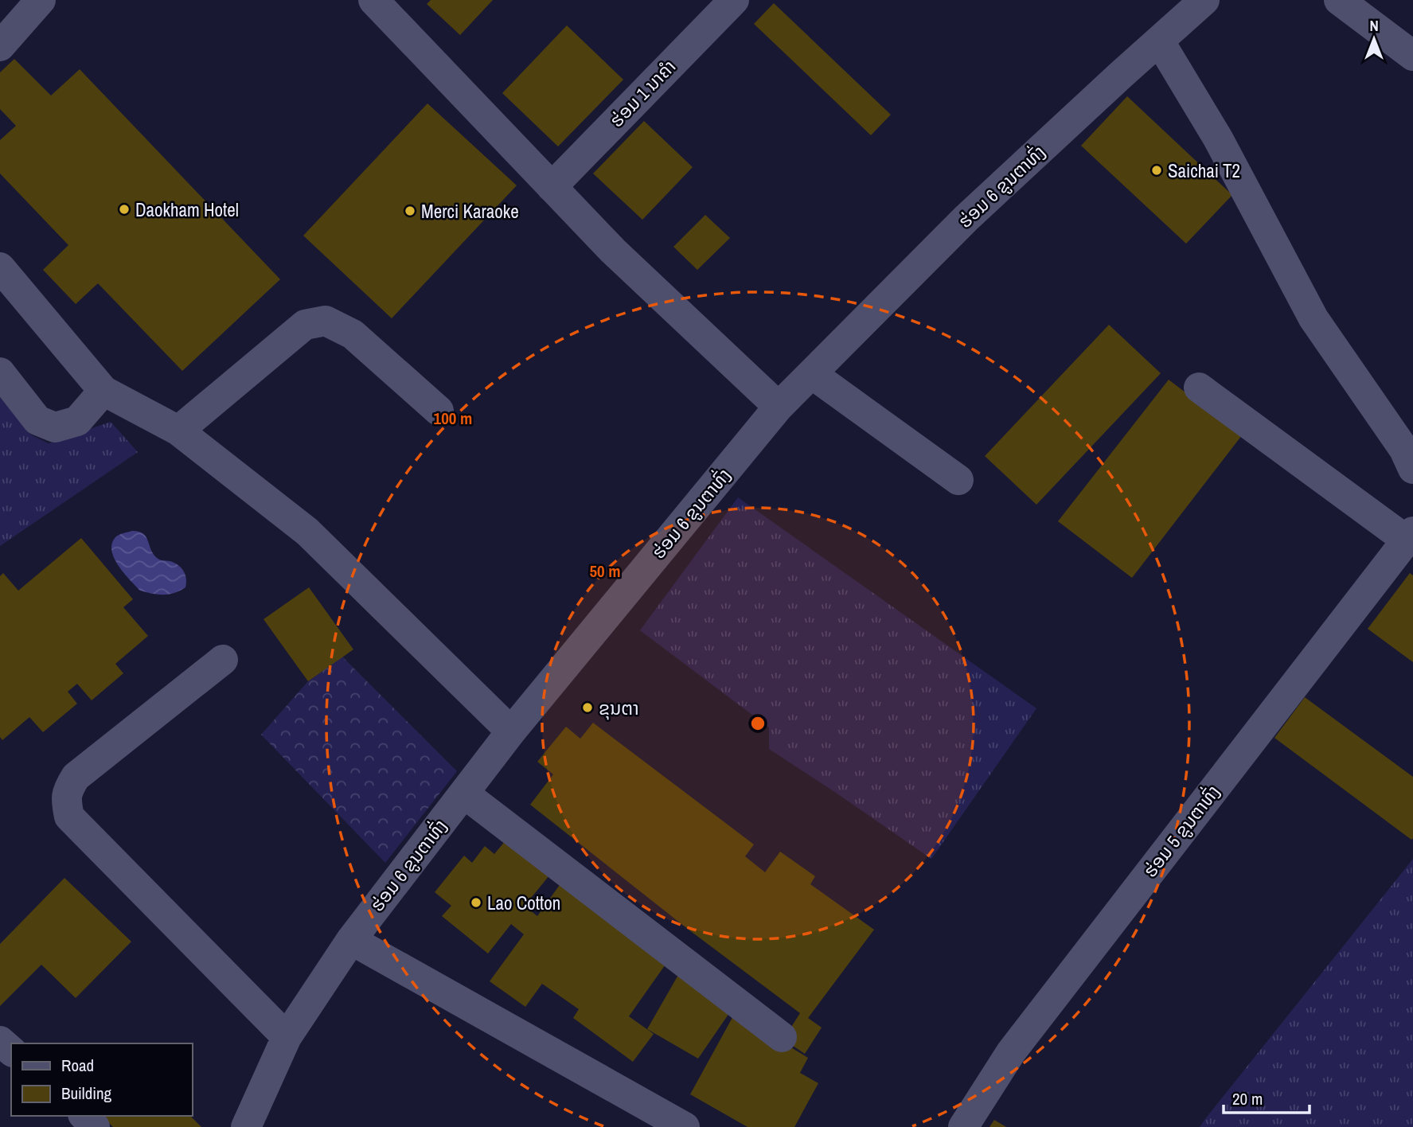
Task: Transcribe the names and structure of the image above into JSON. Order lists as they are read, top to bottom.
{
  "streets": {
    "street": ["ຮ່ອມ 1 ນາຄຳ", "ຮ່ອມ 6 ຂູນຕາທົ່ງ", "ຮ່ອມ 5 ຂູນຕາທົ່ງ"]
  },
  "places": [
    "Saichai T2",
    "Daokham Hotel",
    "Merci Karaoke",
    "ຂຸນຕາ",
    "Lao Cotton"
  ],
  "legend": ["Road", "Building"],
  "scale_bar": "20 m",
  "north": "top",
  "rings": ["100 m", "50 m"]
}
